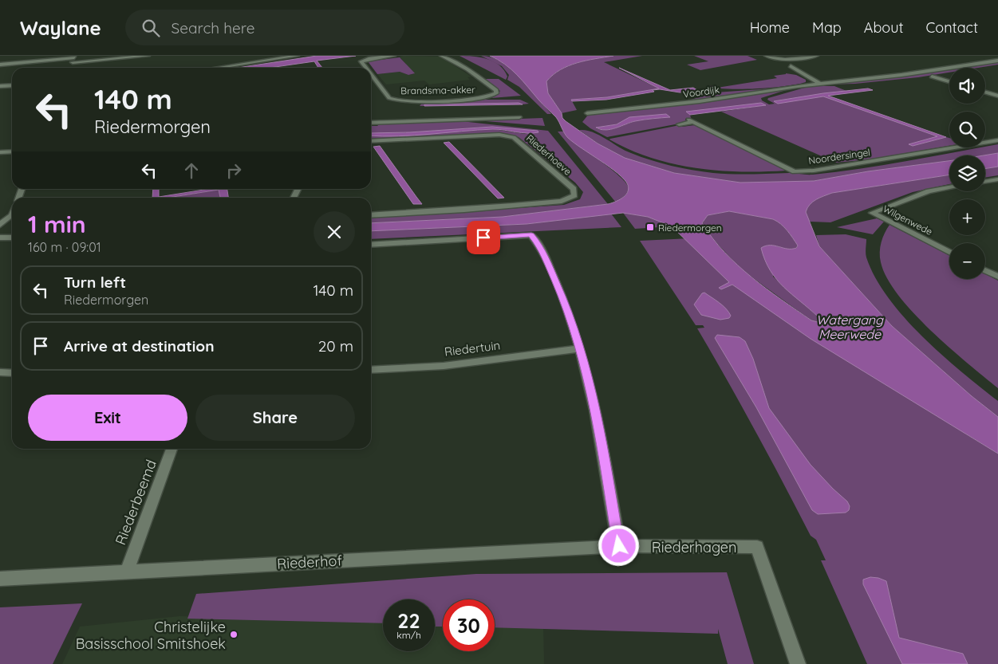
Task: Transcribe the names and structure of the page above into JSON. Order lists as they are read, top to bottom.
{
  "streets": {
    "street": [
      "Brandsma-akker",
      "Voordijk",
      "Riederhoeve",
      "Noordersingel",
      "Wilgenwede",
      "Riedertuin",
      "Riederbeemd",
      "Riederhagen",
      "Riederhof"
    ]
  },
  "crossings": [
    ["Riederbeemd", "Riederhof"],
    ["Riederhagen", "Riederhof"]
  ],
  "water": ["Watergang Meerwede"],
  "places": {
    "transit": ["Riedermorgen"],
    "other": ["Christelijke Basisschool Smitshoek"]
  },
  "page": {
    "header": "Waylane",
    "search": "Search here",
    "nav": [
      "Home",
      "Map",
      "About",
      "Contact"
    ],
    "map_buttons": ["+", "−"],
    "turn": ["140 m", "Riedermorgen"],
    "heading": ["1 min", "160 m · 09:01"],
    "list": [
      {
        "name": "Turn left",
        "note": "Riedermorgen",
        "value": "140 m"
      },
      {
        "name": "Arrive at destination",
        "value": "20 m"
      }
    ],
    "buttons": ["Exit", "Share"],
    "speed": "22 km/h",
    "limit": "30"
  }
}
